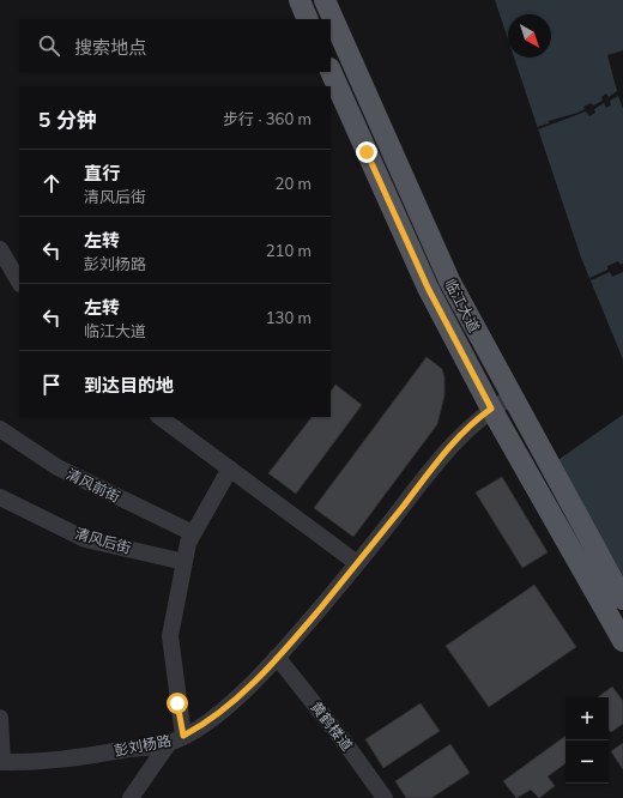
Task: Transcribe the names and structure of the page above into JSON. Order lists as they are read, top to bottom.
{
  "streets": {
    "main road": ["临江大道"],
    "street": [
      "清风前街",
      "清风后街",
      "黄鹤楼道",
      "彭刘杨路"
    ]
  },
  "crossings": [
    ["临江大道", "彭刘杨路"],
    ["黄鹤楼道", "彭刘杨路"]
  ],
  "north": "bottom right",
  "page": {
    "search": "搜索地点",
    "heading": ["5 分钟", "步行 · 360 m"],
    "list": [
      ["直行", "清风后街", "20 m"],
      ["左转", "彭刘杨路", "210 m"],
      ["左转", "临江大道", "130 m"],
      "到达目的地"
    ],
    "map_buttons": ["+", "−"]
  }
}
